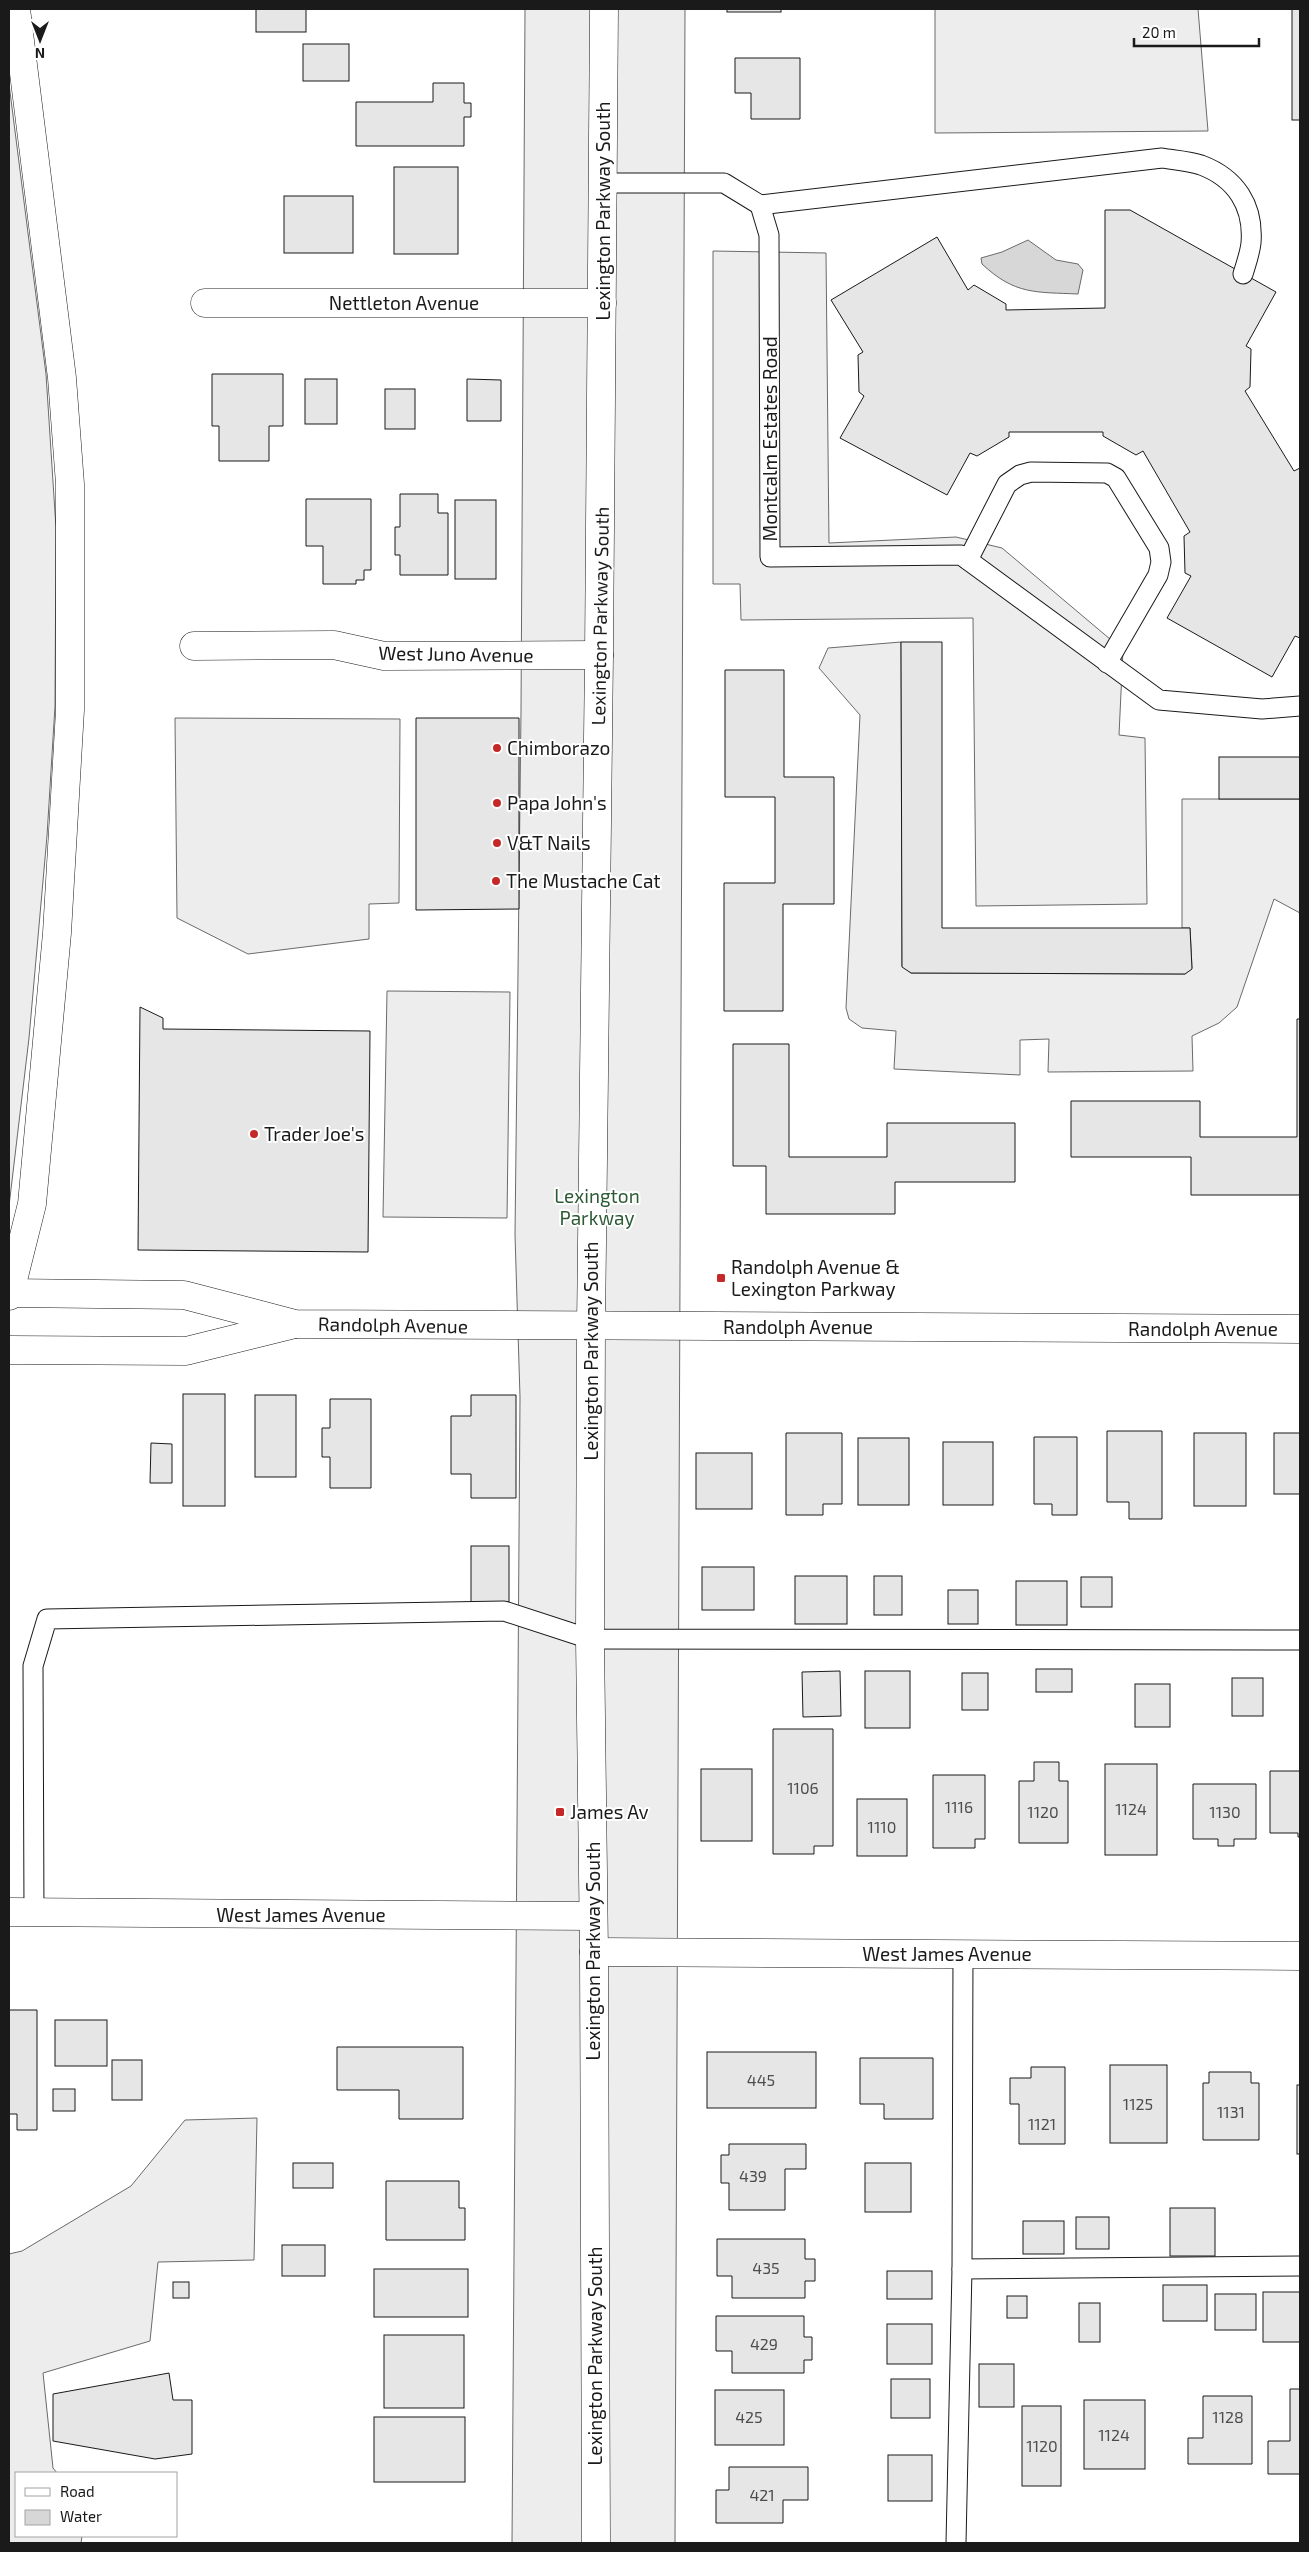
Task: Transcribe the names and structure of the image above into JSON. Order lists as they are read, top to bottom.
{
  "streets": {
    "main road": [
      "Lexington Parkway South",
      "Nettleton Avenue",
      "West Juno Avenue",
      "Randolph Avenue",
      "West James Avenue"
    ],
    "lane": ["Montcalm Estates Road"]
  },
  "crossings": [
    ["Lexington Parkway South", "Nettleton Avenue"],
    ["Lexington Parkway South", "West Juno Avenue"],
    ["Lexington Parkway South", "Randolph Avenue"],
    ["Lexington Parkway South", "West James Avenue"]
  ],
  "parks": ["Lexington Parkway"],
  "places": {
    "other": [
      "Chimborazo",
      "Papa John's",
      "V&T Nails",
      "The Mustache Cat",
      "Trader Joe's"
    ],
    "transit": ["Randolph Avenue & Lexington Parkway", "James Av"]
  },
  "house_numbers": [
    "1106",
    "1116",
    "1124",
    "1120",
    "1130",
    "1110",
    "445",
    "1125",
    "1131",
    "1121",
    "439",
    "435",
    "429",
    "425",
    "1128",
    "1124",
    "1120",
    "421"
  ],
  "legend": ["Road", "Water"],
  "scale_bar": "20 m",
  "north": "bottom"
}
